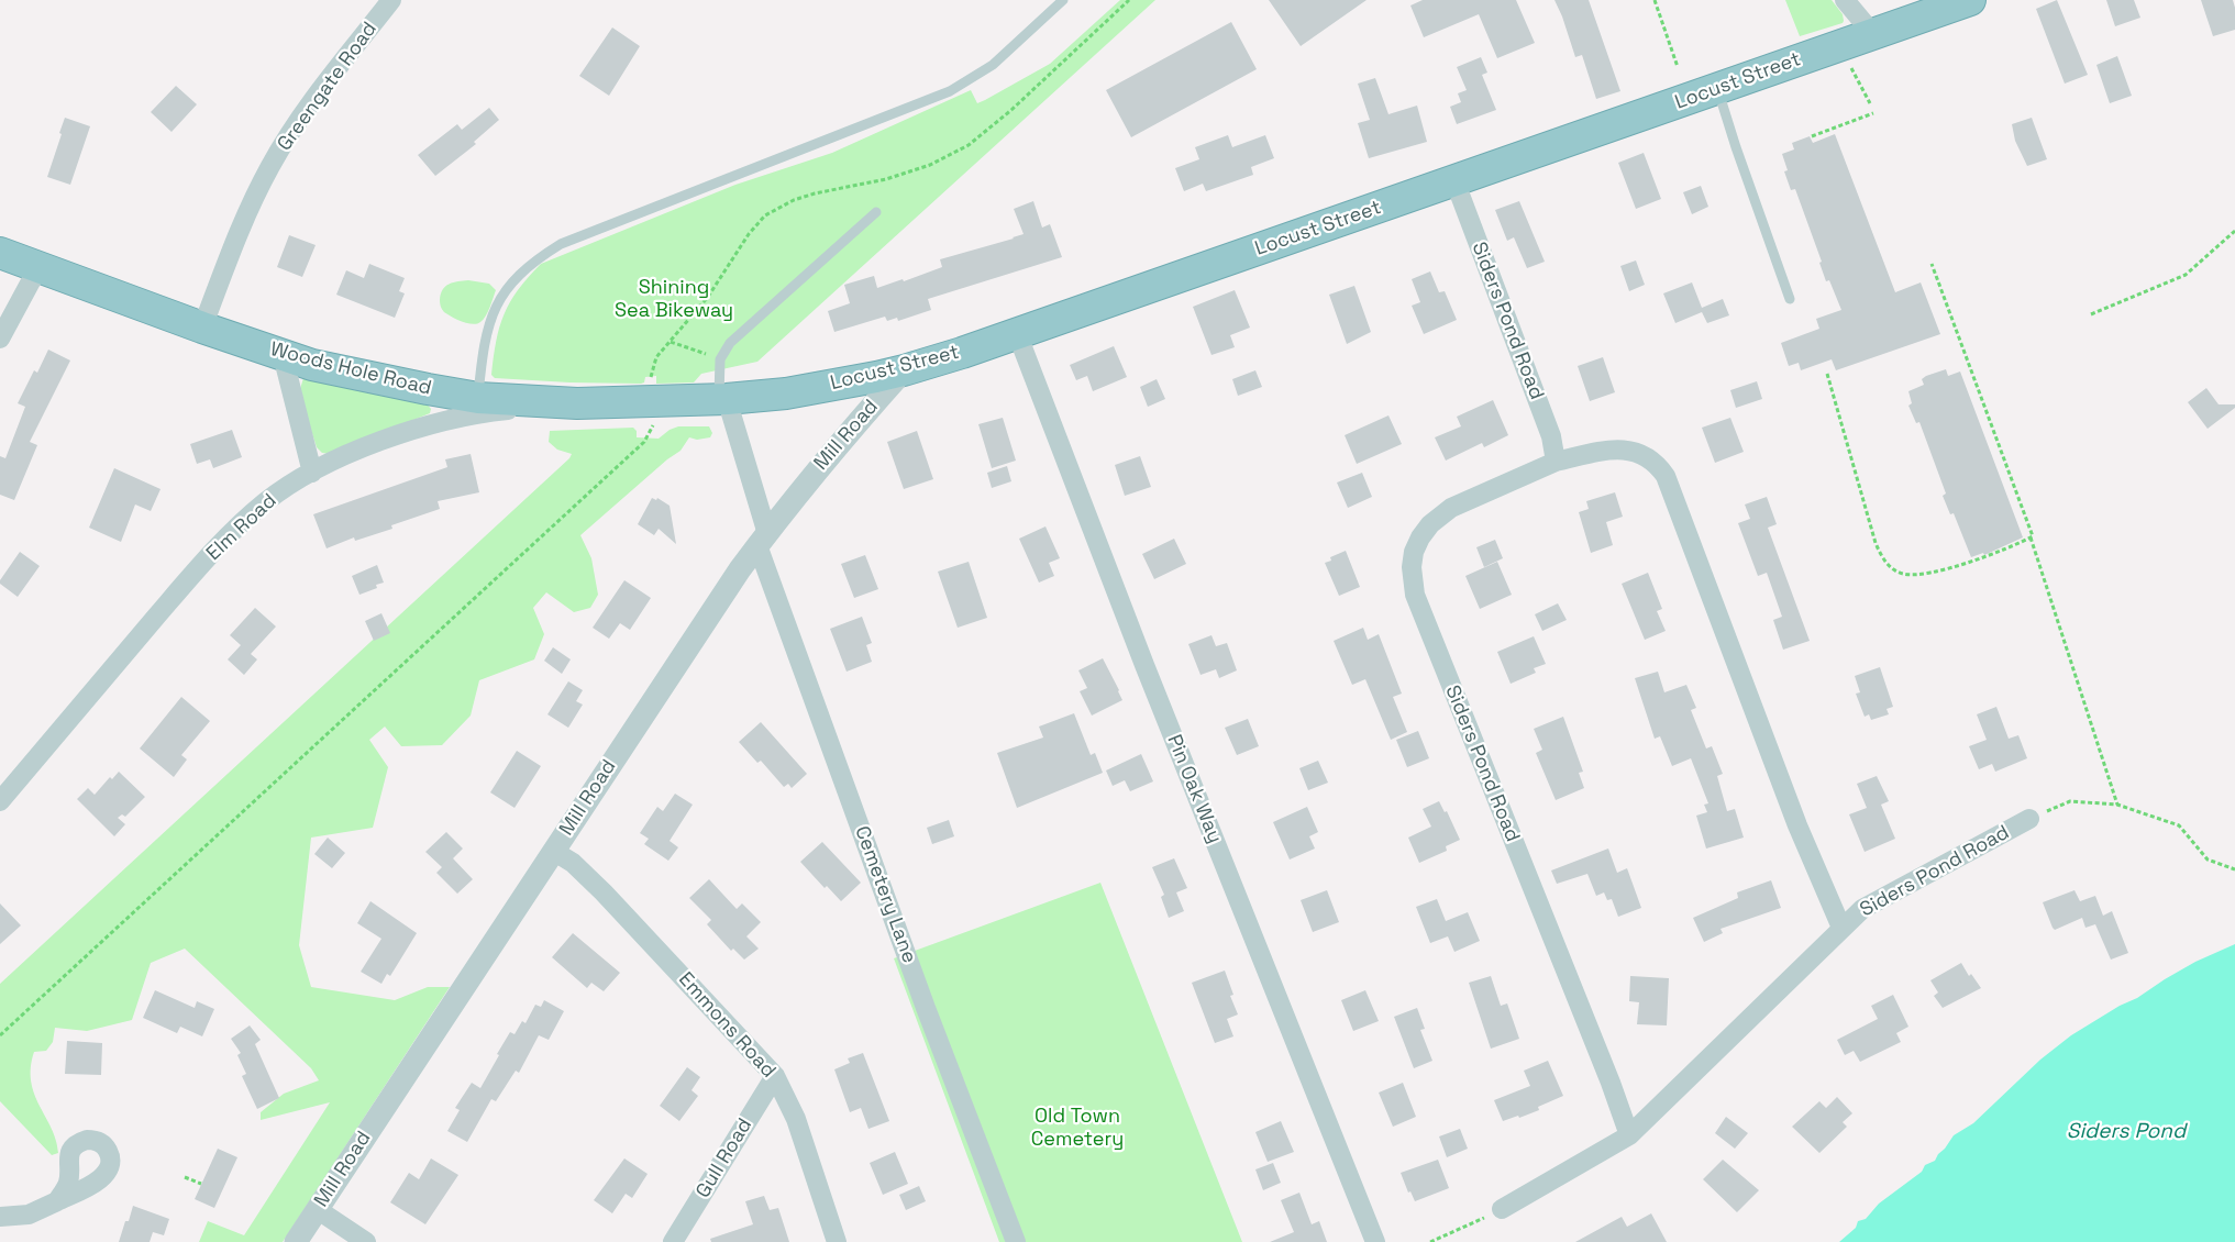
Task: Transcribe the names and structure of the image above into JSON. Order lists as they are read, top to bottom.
{
  "streets": {
    "highway": ["Locust Street", "Woods Hole Road"],
    "street": [
      "Greengate Road",
      "Siders Pond Road",
      "Mill Road",
      "Elm Road",
      "Pin Oak Way",
      "Cemetery Lane",
      "Emmons Road",
      "Gull Road"
    ]
  },
  "crossings": [
    ["Locust Street", "Siders Pond Road"],
    ["Locust Street", "Woods Hole Road"],
    ["Locust Street", "Mill Road"],
    ["Locust Street", "Pin Oak Way"],
    ["Locust Street", "Cemetery Lane"],
    ["Greengate Road", "Woods Hole Road"],
    ["Woods Hole Road", "Elm Road"],
    ["Mill Road", "Cemetery Lane"],
    ["Mill Road", "Emmons Road"],
    ["Emmons Road", "Gull Road"]
  ],
  "water": ["Siders Pond"],
  "parks": ["Shining Sea Bikeway", "Old Town Cemetery"]
}
